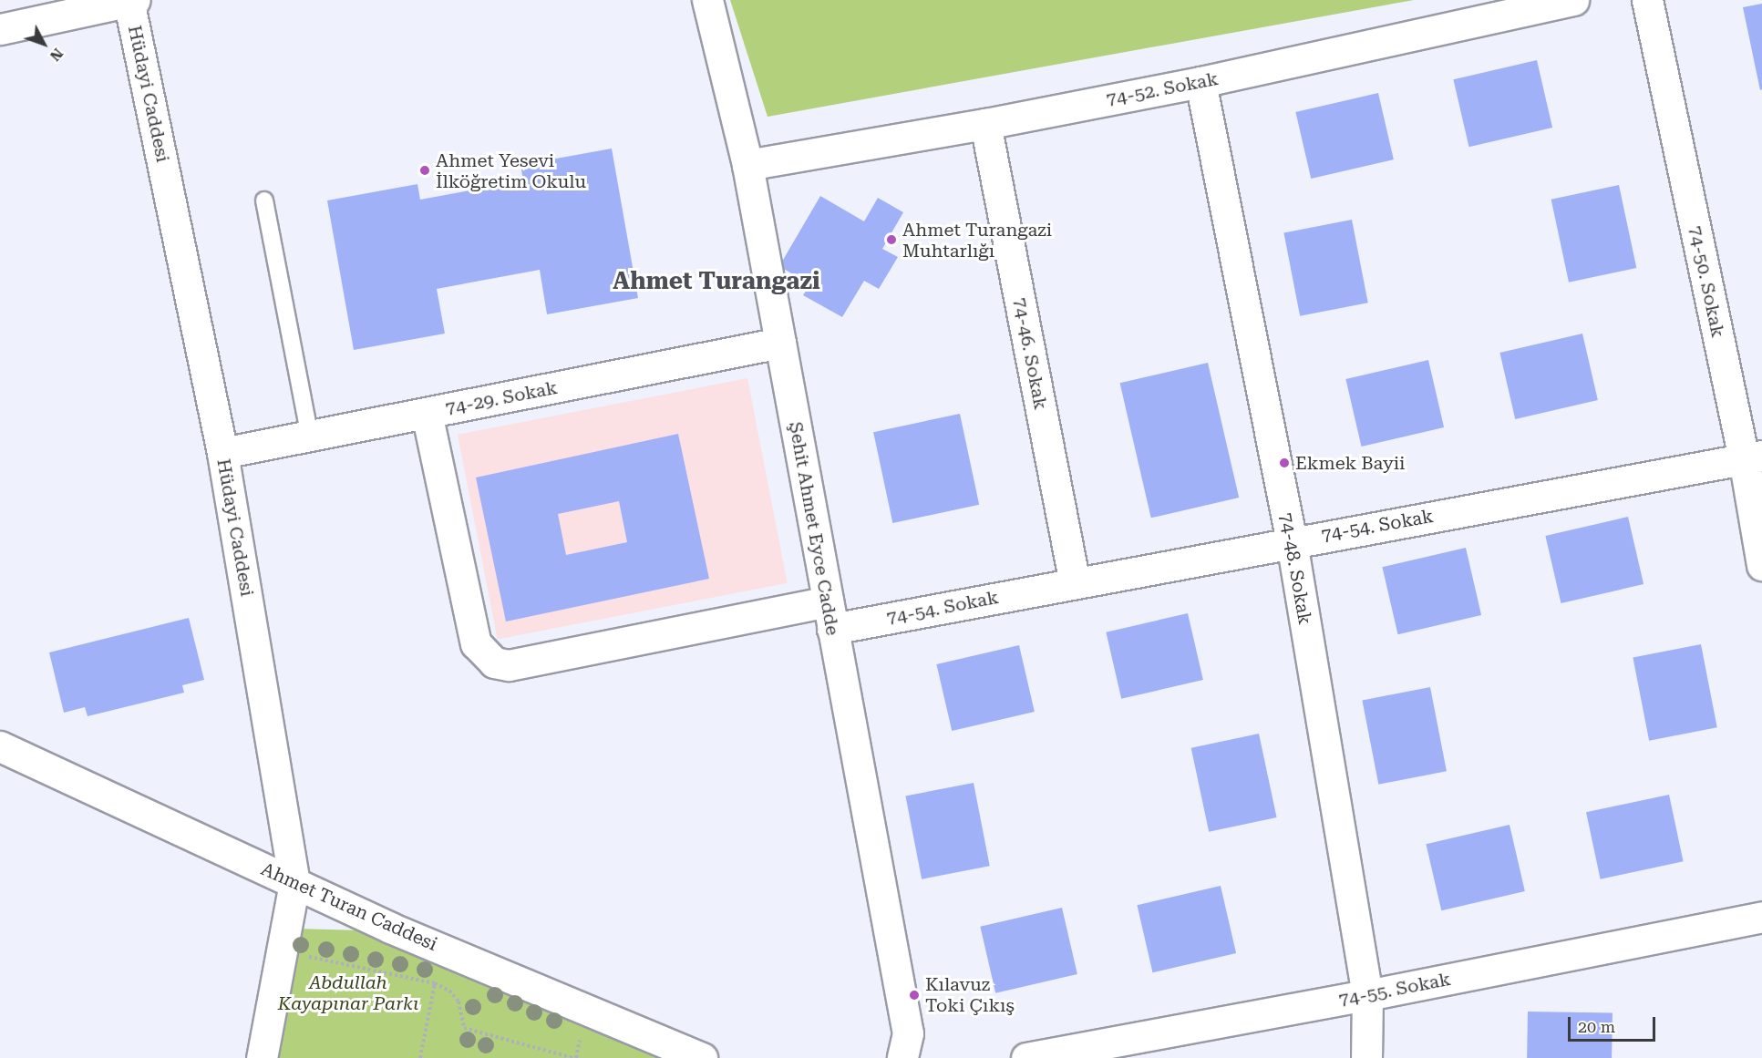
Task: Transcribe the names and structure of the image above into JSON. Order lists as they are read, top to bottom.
{
  "streets": {
    "street": [
      "74-52. Sokak",
      "Hüdayi Caddesi",
      "74-50. Sokak",
      "74-46. Sokak",
      "74-29. Sokak",
      "74-54. Sokak",
      "Şehit Ahmet Eyce Cadde",
      "74-48. Sokak",
      "Ahmet Turan Caddesi",
      "74-55. Sokak"
    ]
  },
  "crossings": [
    ["74-52. Sokak", "74-46. Sokak"],
    ["74-52. Sokak", "Şehit Ahmet Eyce Cadde"],
    ["74-52. Sokak", "74-48. Sokak"],
    ["Hüdayi Caddesi", "74-29. Sokak"],
    ["Hüdayi Caddesi", "Ahmet Turan Caddesi"],
    ["74-50. Sokak", "74-54. Sokak"],
    ["74-46. Sokak", "74-54. Sokak"],
    ["74-29. Sokak", "74-54. Sokak"],
    ["74-29. Sokak", "Şehit Ahmet Eyce Cadde"],
    ["74-54. Sokak", "Şehit Ahmet Eyce Cadde"],
    ["74-54. Sokak", "74-48. Sokak"],
    ["74-48. Sokak", "74-55. Sokak"]
  ],
  "districts": ["Ahmet Turangazi"],
  "parks": ["Abdullah Kayapınar Parkı"],
  "places": [
    "Ahmet Yesevi İlköğretim Okulu",
    "Ahmet Turangazi Muhtarlığı",
    "Ekmek Bayii",
    "Kılavuz Toki Çıkış"
  ],
  "scale_bar": "20 m",
  "north": "bottom right"
}
